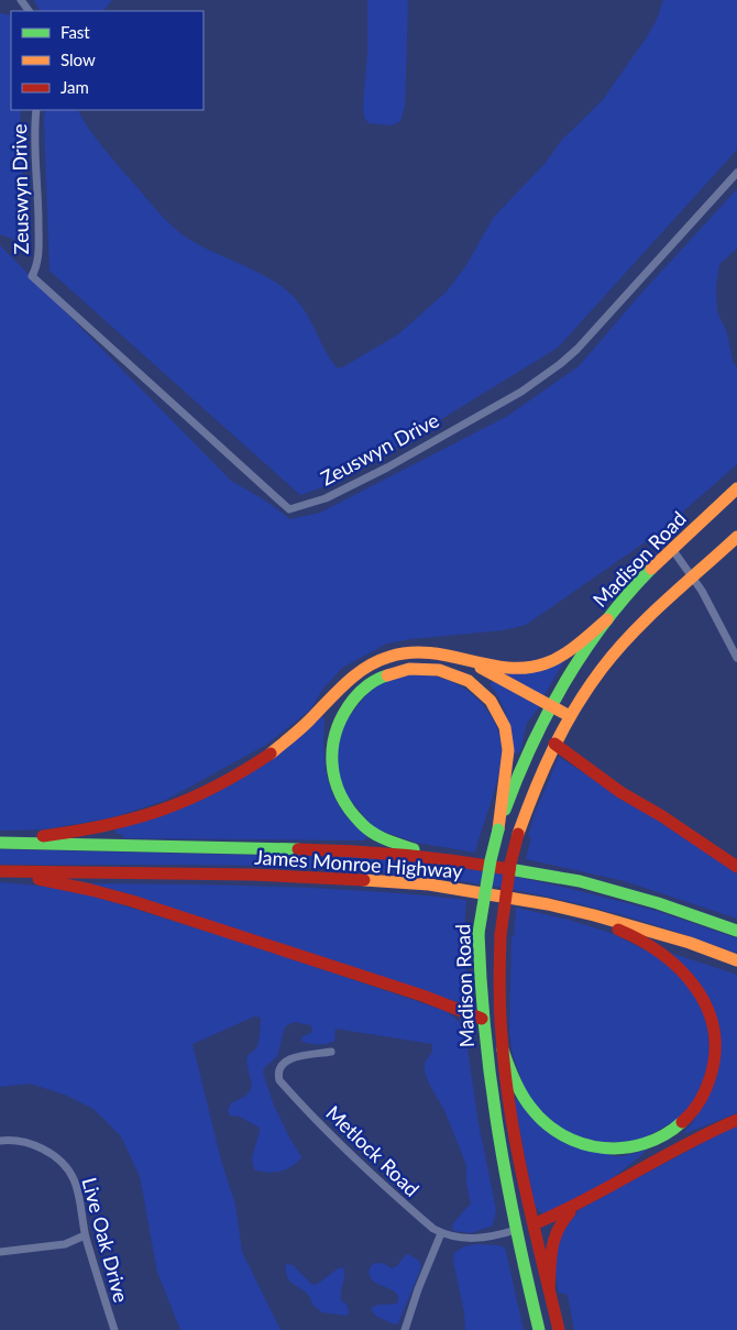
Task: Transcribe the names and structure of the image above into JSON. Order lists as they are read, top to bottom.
{
  "streets": {
    "main road": ["Madison Road", "James Monroe Highway"],
    "street": ["Zeuswyn Drive", "Metlock Road", "Live Oak Drive"]
  },
  "crossings": [
    ["Madison Road", "Metlock Road"]
  ],
  "legend": ["Fast", "Slow", "Jam"]
}
